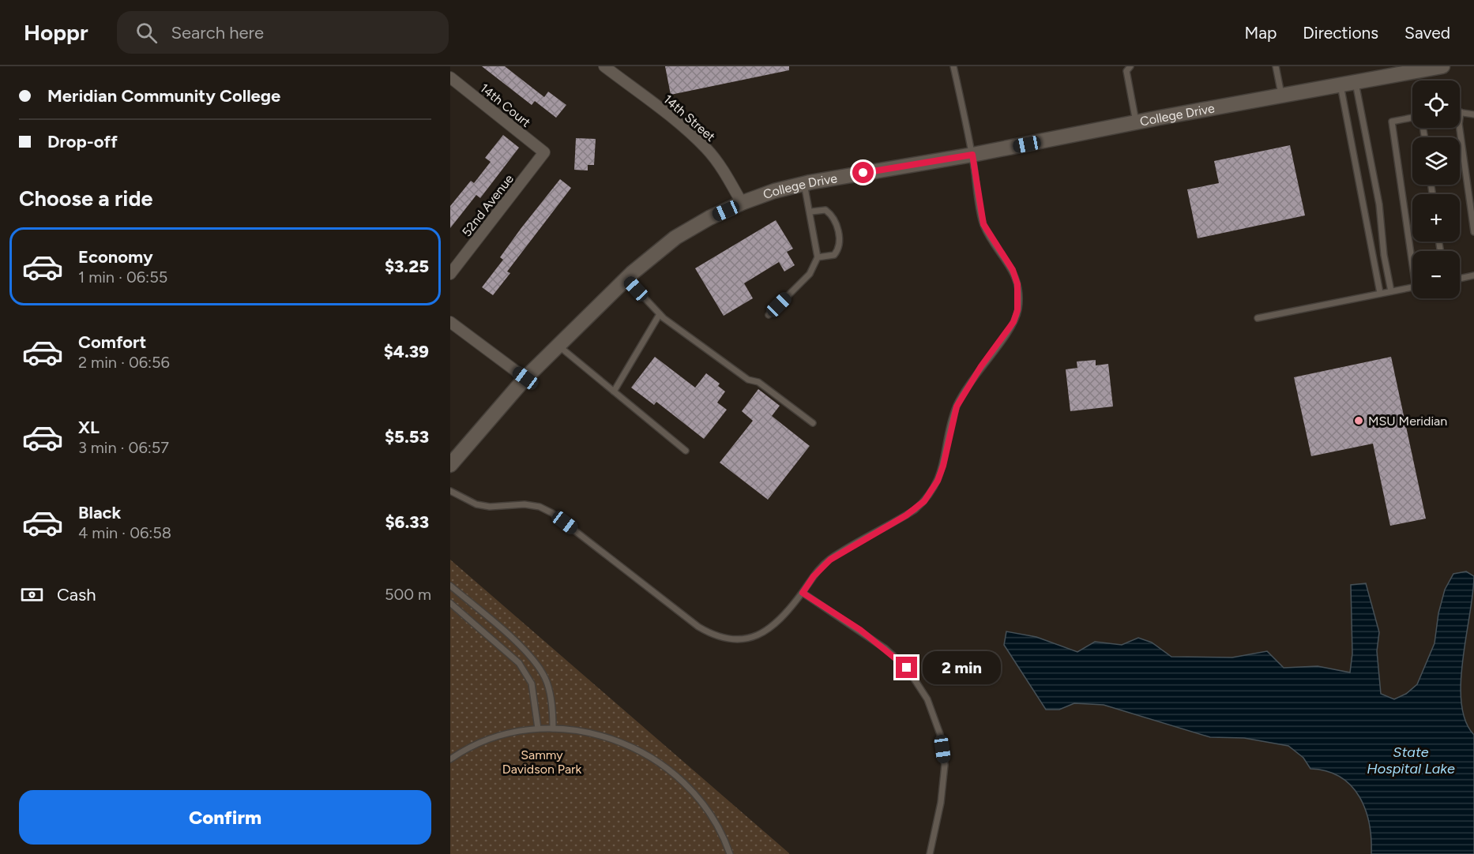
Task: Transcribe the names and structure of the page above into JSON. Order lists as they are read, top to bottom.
{
  "streets": {
    "street": [
      "14th Court",
      "College Drive",
      "14th Street",
      "52nd Avenue"
    ]
  },
  "crossings": [
    ["14th Court", "52nd Avenue"],
    ["College Drive", "14th Street"]
  ],
  "water": ["State Hospital Lake"],
  "parks": ["Sammy Davidson Park"],
  "places": ["MSU Meridian"],
  "page": {
    "header": "Hoppr",
    "search": "Search here",
    "nav": ["Map", "Directions", "Saved"],
    "banner": ["Meridian Community College", "Drop-off"],
    "map_buttons": ["+", "−"],
    "heading": "Choose a ride",
    "list": [
      {
        "name": "Economy",
        "note": "1 min · 06:55",
        "value": "$3.25"
      },
      {
        "name": "Comfort",
        "note": "2 min · 06:56",
        "value": "$4.39"
      },
      {
        "name": "XL",
        "note": "3 min · 06:57",
        "value": "$5.53"
      },
      {
        "name": "Black",
        "note": "4 min · 06:58",
        "value": "$6.33"
      }
    ],
    "pay": ["Cash", "500 m"],
    "bubble": "2 min",
    "buttons": "Confirm"
  }
}
